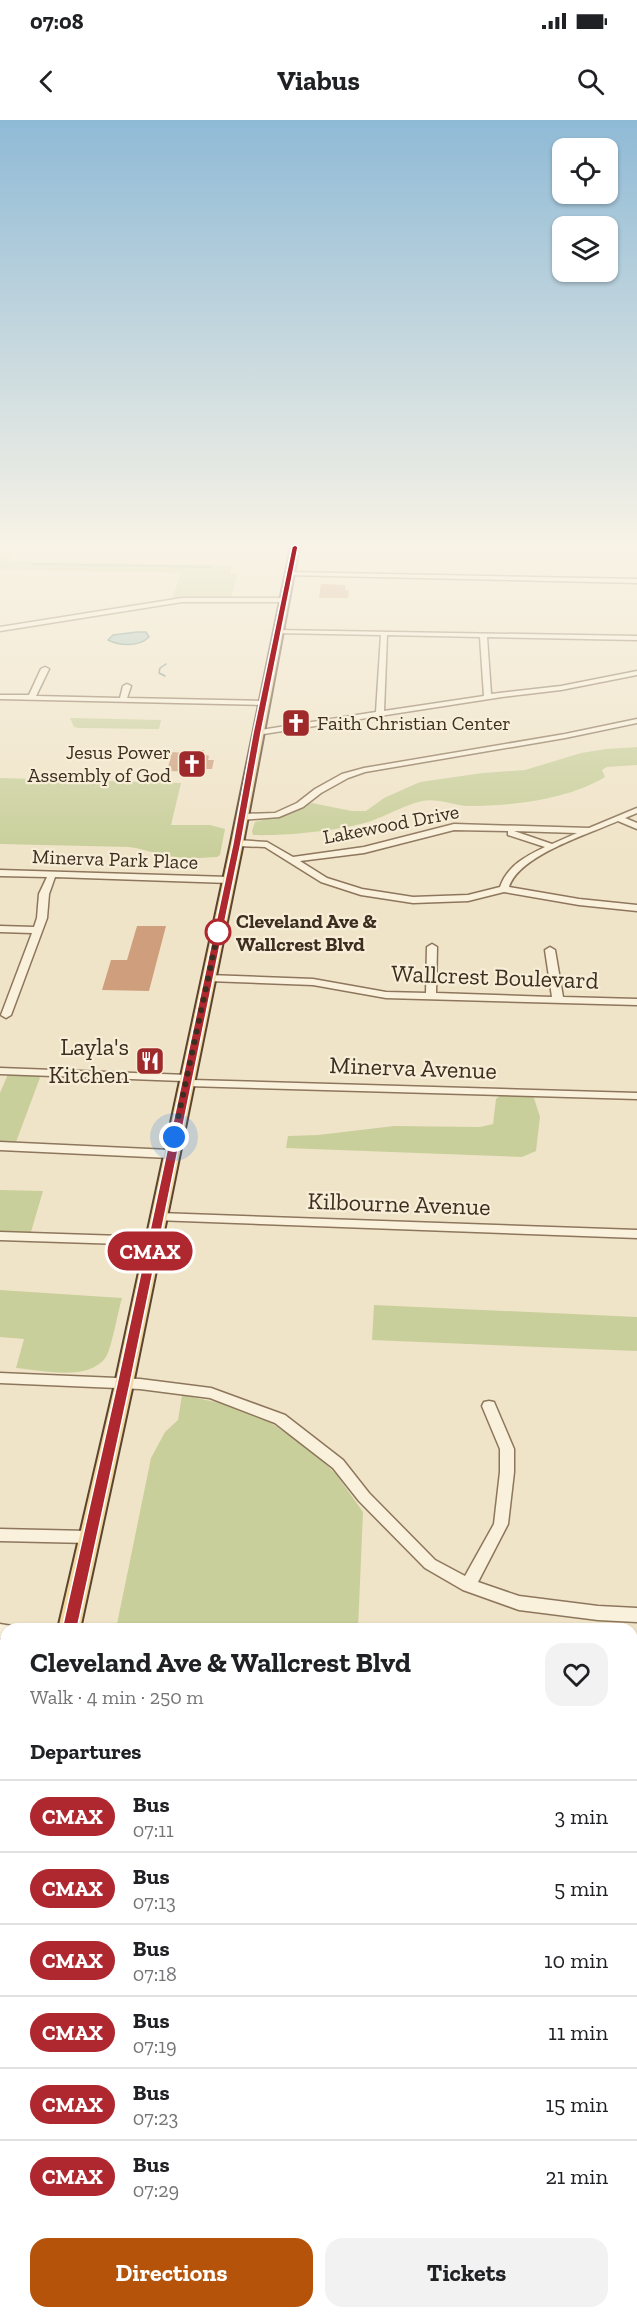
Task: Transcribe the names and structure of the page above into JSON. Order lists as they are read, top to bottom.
{
  "streets": {
    "street": [
      "Lakewood Drive",
      "Minerva Park Place",
      "Wallcrest Boulevard",
      "Minerva Avenue",
      "Kilbourne Avenue"
    ]
  },
  "places": {
    "church": ["Faith Christian Center", "Jesus Power Assembly of God"],
    "other": ["Cleveland Ave & Wallcrest Blvd"],
    "restaurant": ["Layla's Kitchen"]
  },
  "lines": ["bus line CMAX"],
  "page": {
    "status": "07:08",
    "header": "Viabus",
    "on_map": "CMAX",
    "heading": [
      ["Cleveland Ave & Wallcrest Blvd", "Walk · 4 min · 250 m"],
      "Departures"
    ],
    "list": [
      {
        "mark": "CMAX",
        "name": "Bus",
        "note": "07:11",
        "value": "3 min"
      },
      {
        "mark": "CMAX",
        "name": "Bus",
        "note": "07:13",
        "value": "5 min"
      },
      {
        "mark": "CMAX",
        "name": "Bus",
        "note": "07:18",
        "value": "10 min"
      },
      {
        "mark": "CMAX",
        "name": "Bus",
        "note": "07:19",
        "value": "11 min"
      },
      {
        "mark": "CMAX",
        "name": "Bus",
        "note": "07:23",
        "value": "15 min"
      },
      {
        "mark": "CMAX",
        "name": "Bus",
        "note": "07:29",
        "value": "21 min"
      }
    ],
    "buttons": ["Directions", "Tickets"]
  }
}
